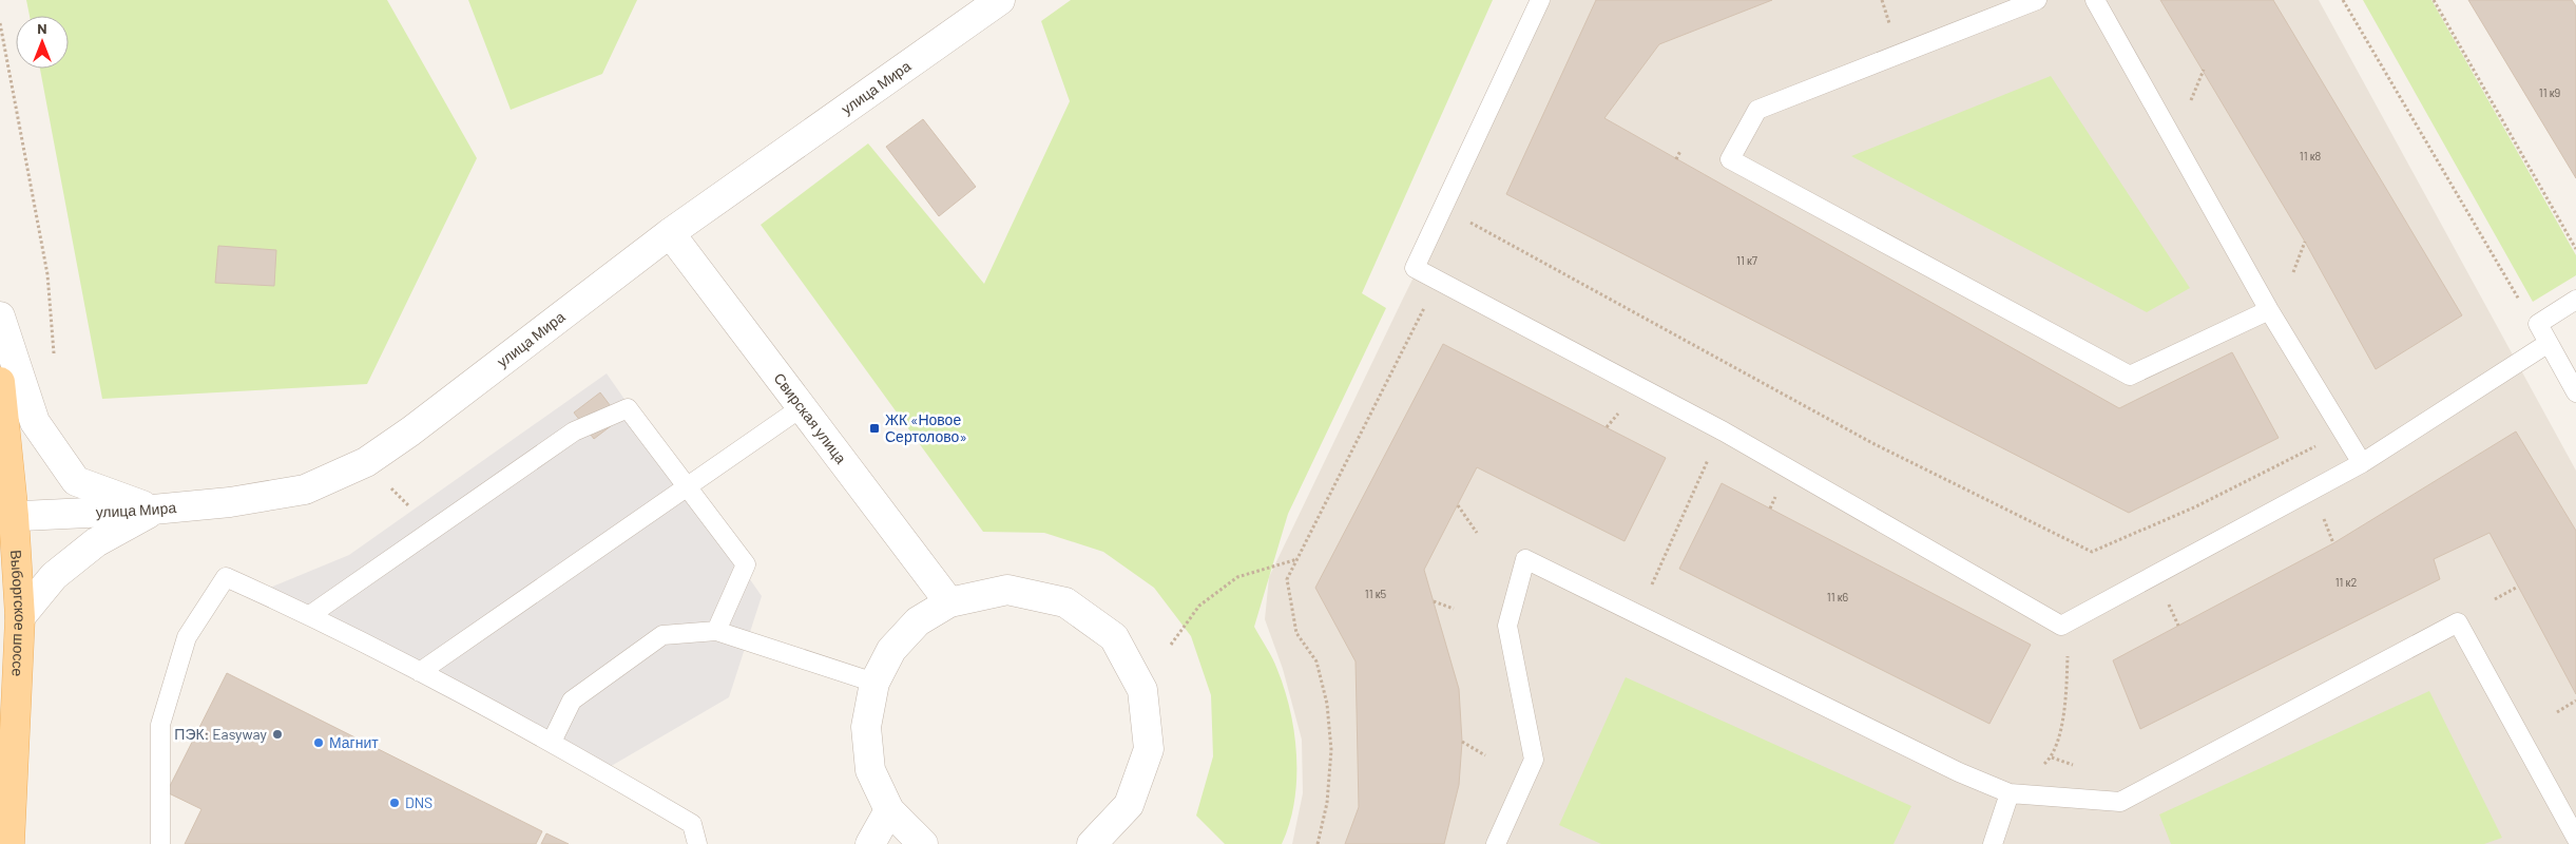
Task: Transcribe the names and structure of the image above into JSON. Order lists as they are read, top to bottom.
{
  "streets": {
    "main road": ["Выборгское шоссе"],
    "street": ["улица Мира", "Свирская улица"]
  },
  "crossings": [
    ["улица Мира", "Свирская улица"],
    ["улица Мира", "Выборгское шоссе"]
  ],
  "places": {
    "transit": ["ЖК «Новое Сертолово»"],
    "other": ["ПЭК: Easyway", "Магнит", "DNS"]
  },
  "house_numbers": [
    "11 к9",
    "11 к8",
    "11 к7",
    "11 к2",
    "11 к5",
    "11 к6"
  ],
  "north": "top"
}
